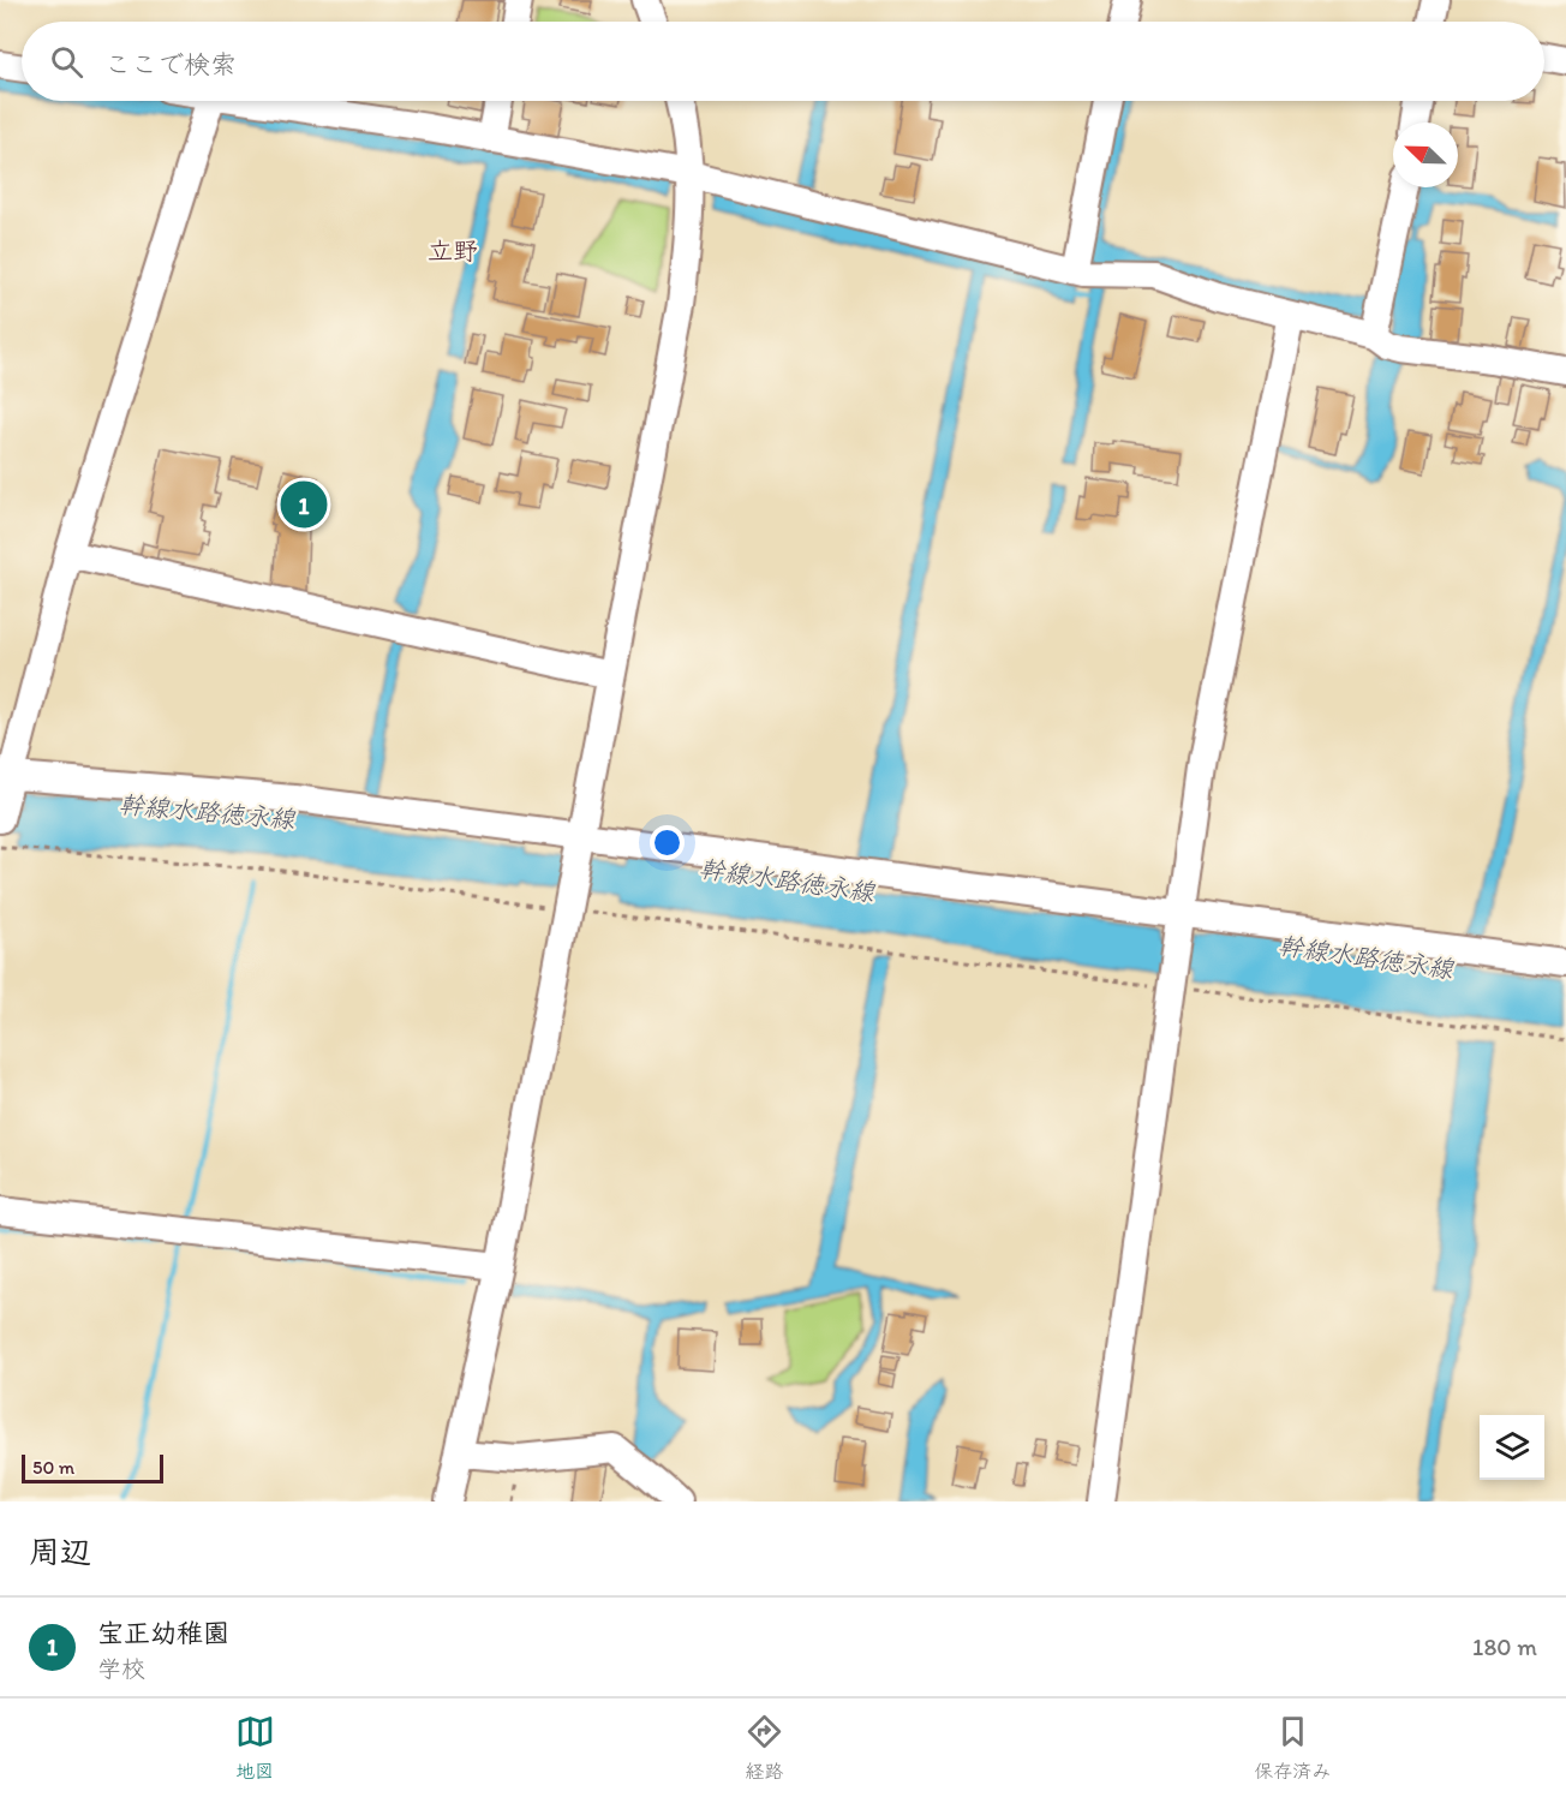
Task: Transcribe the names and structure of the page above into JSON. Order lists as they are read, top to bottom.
{
  "districts": ["立野"],
  "water": ["幹線水路徳永線"],
  "scale_bar": "50 m",
  "north": "top left",
  "page": {
    "search": "ここで検索",
    "pins": "1",
    "scale": "50 m",
    "heading": "周辺",
    "list": [
      {
        "mark": "1",
        "name": "宝正幼稚園",
        "note": "学校",
        "value": "180 m"
      }
    ],
    "nav": ["地図", "経路", "保存済み"]
  }
}
